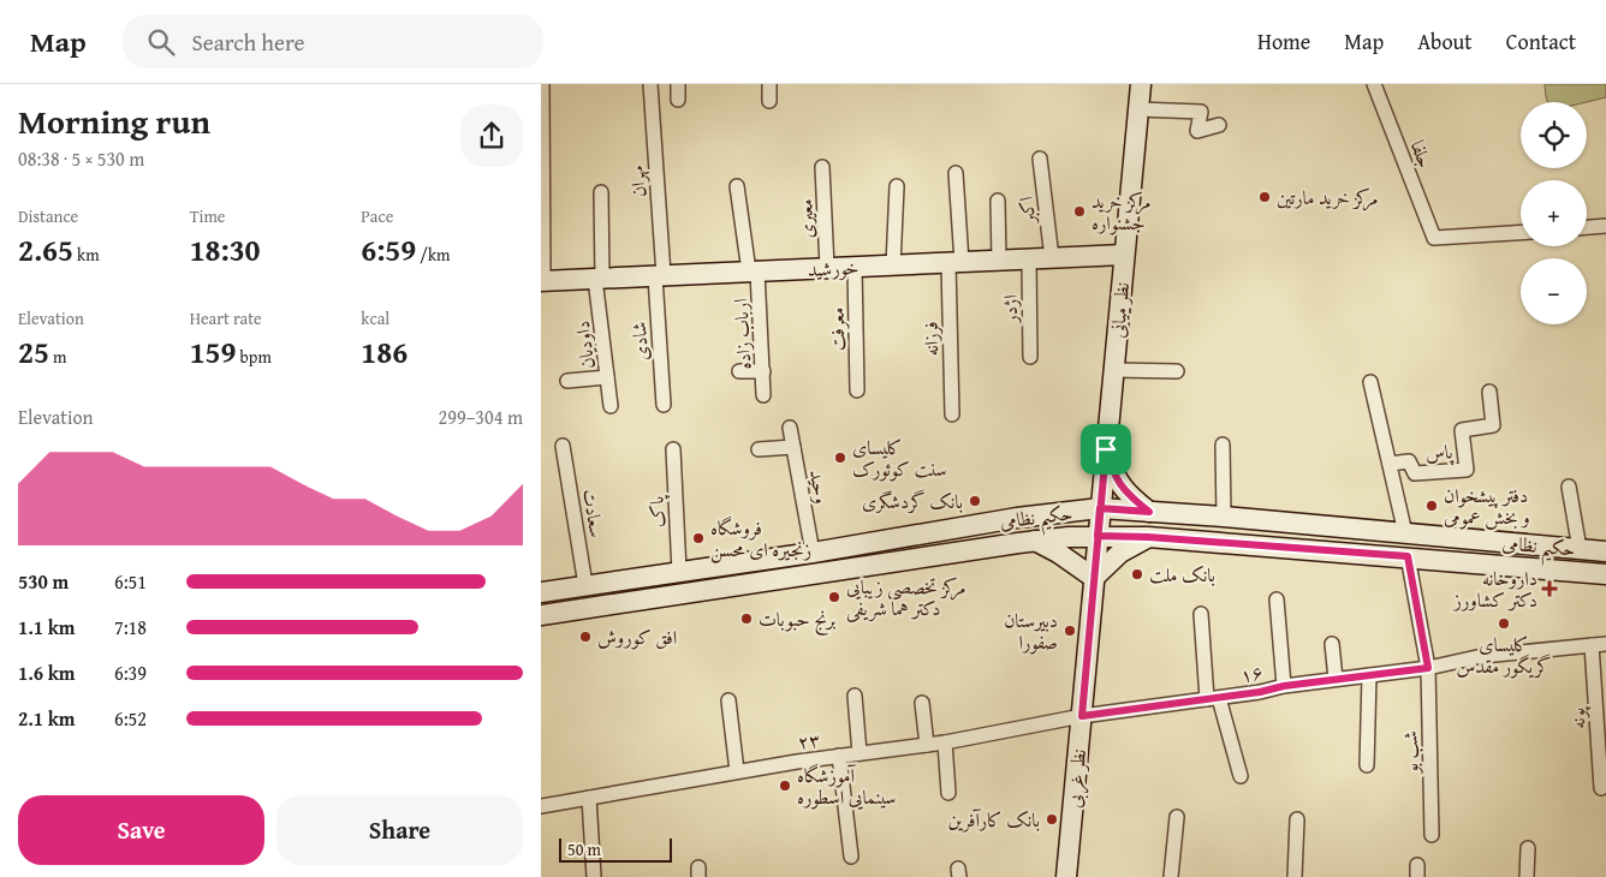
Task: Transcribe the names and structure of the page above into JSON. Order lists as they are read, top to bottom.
{
  "streets": {
    "main road": [
      "خورشید",
      "نظر میانی",
      "حکیم نظامی",
      "نظر غربی"
    ],
    "street": [
      "جلفا",
      "مهران",
      "اکبر",
      "معیری",
      "اژدر",
      "معرفت",
      "ارباب زاده",
      "فرزانه",
      "شادی",
      "داودیان",
      "پاس",
      "وحید",
      "پاک",
      "سعادت",
      "۱۶",
      "پونه",
      "۲۳",
      "شب بو"
    ]
  },
  "crossings": [
    ["مهران", "خورشید"],
    ["مهران", "شادی"],
    ["اکبر", "خورشید"],
    ["معیری", "خورشید"],
    ["خورشید", "اژدر"],
    ["خورشید", "نظر میانی"],
    ["خورشید", "معرفت"],
    ["خورشید", "ارباب زاده"],
    ["خورشید", "فرزانه"],
    ["خورشید", "شادی"],
    ["خورشید", "داودیان"],
    ["نظر میانی", "حکیم نظامی"],
    ["نظر میانی", "نظر غربی"],
    ["وحید", "حکیم نظامی"],
    ["پاک", "حکیم نظامی"],
    ["سعادت", "حکیم نظامی"],
    ["حکیم نظامی", "شب بو"],
    ["حکیم نظامی", "نظر غربی"],
    ["۱۶", "پونه"],
    ["۱۶", "۲۳"],
    ["۱۶", "شب بو"],
    ["۱۶", "نظر غربی"],
    ["۲۳", "نظر غربی"]
  ],
  "places": {
    "other": [
      "مرکز خرید مارتین",
      "مرکز خرید جشنواره",
      "کلیسای سنت کوئورک",
      "بانک گردشگری",
      "دفتر پیشخوان و بخش عمومی",
      "فروشگاه زنجیره ای محسن",
      "بانک ملت",
      "مرکز تخصصی زیبایی دکتر هما شریفی",
      "برنج حبوبات",
      "کلیسای گریگور مقدس",
      "دبیرستان صفورا",
      "افق کوروش",
      "آموزشگاه سینمایی اسطوره",
      "بانک کارآفرین"
    ],
    "health": ["داروخانه دکتر کشاورز"]
  },
  "scale_bar": "50 m",
  "page": {
    "header": "Map",
    "search": "Search here",
    "nav": [
      "Home",
      "Map",
      "About",
      "Contact"
    ],
    "heading": ["Morning run", "08:38 · 5 × 530 m"],
    "map_buttons": ["+", "−"],
    "stats": [
      ["Distance", "2.65 km"],
      ["Time", "18:30"],
      ["Pace", "6:59 /km"],
      ["Elevation", "25 m"],
      ["Heart rate", "159 bpm"],
      ["kcal", "186"]
    ],
    "chart": ["Elevation", "299–304 m"],
    "list": [
      {
        "name": "530 m",
        "note": "6:51"
      },
      {
        "name": "1.1 km",
        "note": "7:18"
      },
      {
        "name": "1.6 km",
        "note": "6:39"
      },
      {
        "name": "2.1 km",
        "note": "6:52"
      }
    ],
    "buttons": ["Save", "Share"],
    "scale": "50 m"
  }
}
